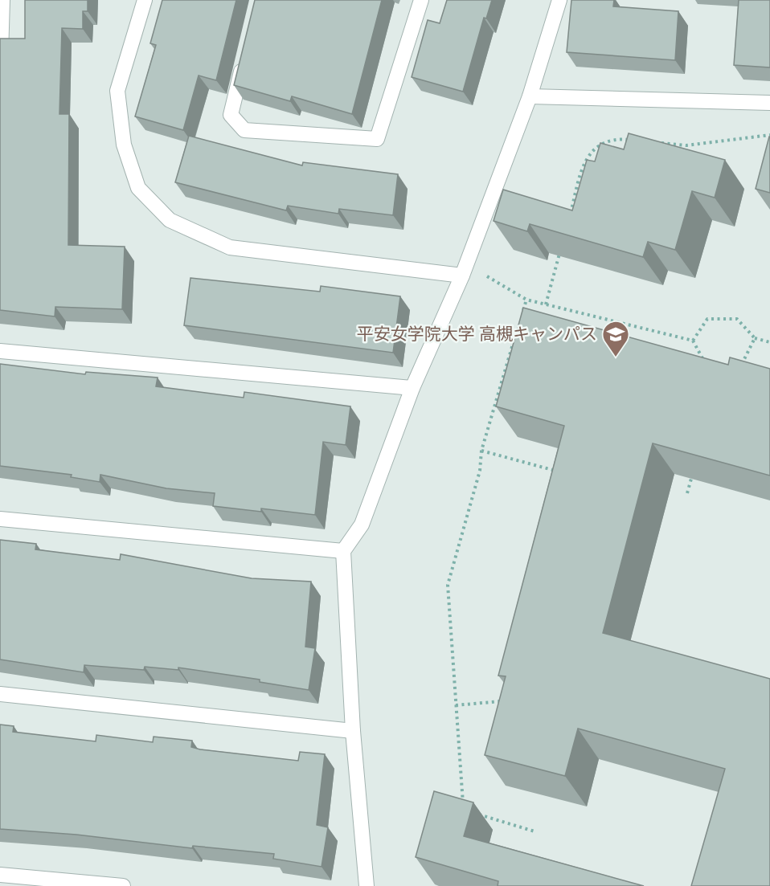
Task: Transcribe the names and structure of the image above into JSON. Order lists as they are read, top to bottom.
{
  "places": {
    "school or university": ["平安女学院大学 高槻キャンパス"]
  }
}
